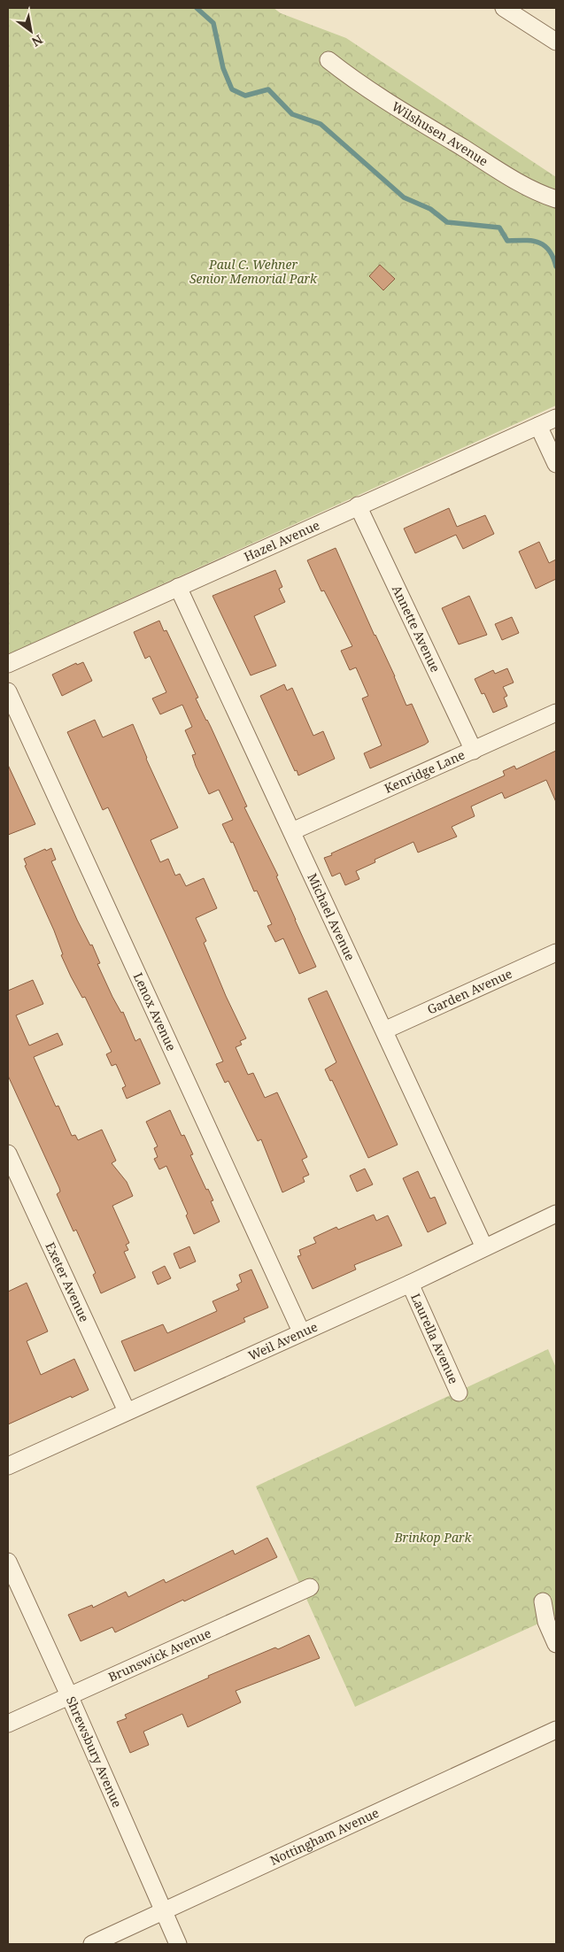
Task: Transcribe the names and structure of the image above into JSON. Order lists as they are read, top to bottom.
{
  "streets": {
    "street": [
      "Wilshusen Avenue",
      "Hazel Avenue",
      "Annette Avenue",
      "Kenridge Lane",
      "Michael Avenue",
      "Garden Avenue",
      "Lenox Avenue",
      "Exeter Avenue",
      "Laurella Avenue",
      "Weil Avenue",
      "Brunswick Avenue",
      "Shrewsbury Avenue",
      "Nottingham Avenue"
    ]
  },
  "crossings": [
    ["Hazel Avenue", "Annette Avenue"],
    ["Hazel Avenue", "Michael Avenue"],
    ["Annette Avenue", "Kenridge Lane"],
    ["Kenridge Lane", "Michael Avenue"],
    ["Michael Avenue", "Garden Avenue"],
    ["Michael Avenue", "Weil Avenue"],
    ["Lenox Avenue", "Weil Avenue"],
    ["Exeter Avenue", "Weil Avenue"],
    ["Laurella Avenue", "Weil Avenue"],
    ["Brunswick Avenue", "Shrewsbury Avenue"],
    ["Shrewsbury Avenue", "Nottingham Avenue"]
  ],
  "parks": ["Paul C. Wehner Senior Memorial Park", "Brinkop Park"],
  "north": "bottom right"
}
